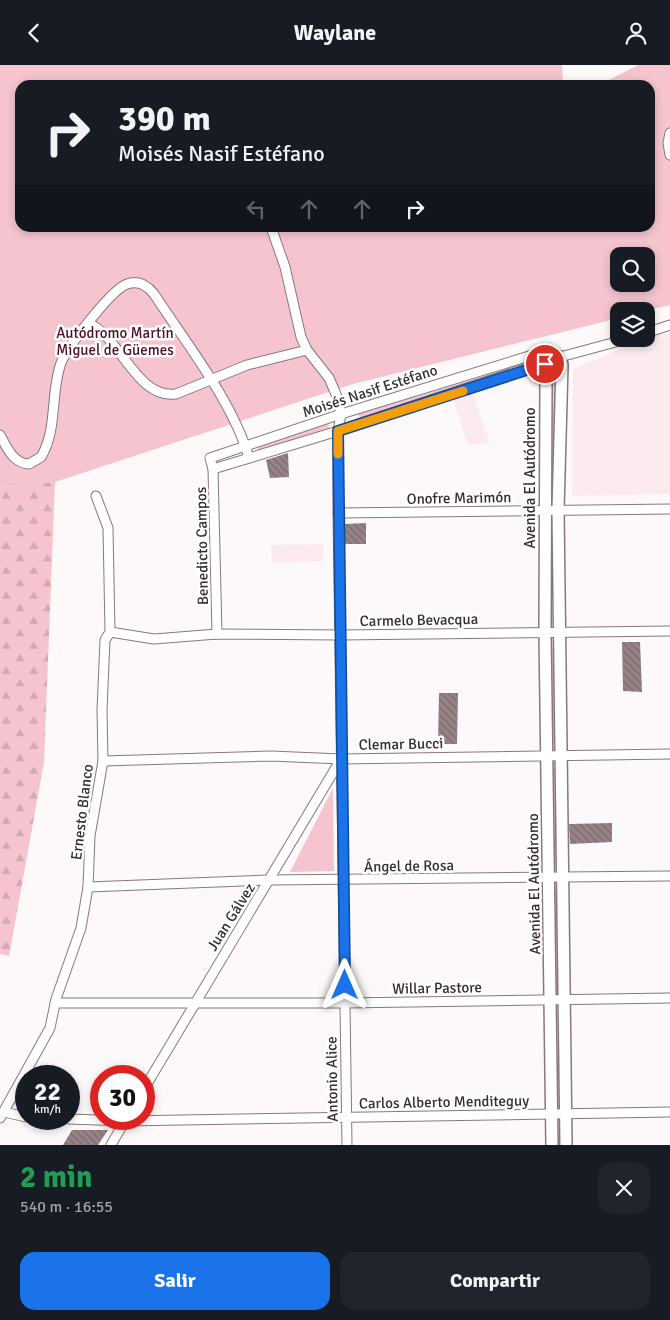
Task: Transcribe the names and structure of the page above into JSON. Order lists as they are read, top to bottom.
{
  "streets": {
    "street": [
      "Moisés Nasif Estéfano",
      "Avenida El Autódromo",
      "Onofre Marimón",
      "Benedicto Campos",
      "Carmelo Bevacqua",
      "Clemar Bucci",
      "Ernesto Blanco",
      "Ángel de Rosa",
      "Juan Gálvez",
      "Willar Pastore",
      "Antonio Alice",
      "Carlos Alberto Menditeguy"
    ]
  },
  "crossings": [
    ["Moisés Nasif Estéfano", "Avenida El Autódromo"],
    ["Moisés Nasif Estéfano", "Benedicto Campos"],
    ["Moisés Nasif Estéfano", "Antonio Alice"],
    ["Avenida El Autódromo", "Onofre Marimón"],
    ["Avenida El Autódromo", "Carmelo Bevacqua"],
    ["Avenida El Autódromo", "Clemar Bucci"],
    ["Avenida El Autódromo", "Ángel de Rosa"],
    ["Avenida El Autódromo", "Willar Pastore"],
    ["Avenida El Autódromo", "Carlos Alberto Menditeguy"],
    ["Onofre Marimón", "Antonio Alice"],
    ["Benedicto Campos", "Carmelo Bevacqua"],
    ["Carmelo Bevacqua", "Ernesto Blanco"],
    ["Carmelo Bevacqua", "Antonio Alice"],
    ["Clemar Bucci", "Ernesto Blanco"],
    ["Clemar Bucci", "Juan Gálvez"],
    ["Clemar Bucci", "Antonio Alice"],
    ["Ernesto Blanco", "Ángel de Rosa"],
    ["Ernesto Blanco", "Willar Pastore"],
    ["Ángel de Rosa", "Juan Gálvez"],
    ["Ángel de Rosa", "Antonio Alice"],
    ["Juan Gálvez", "Willar Pastore"],
    ["Juan Gálvez", "Antonio Alice"],
    ["Willar Pastore", "Antonio Alice"],
    ["Antonio Alice", "Carlos Alberto Menditeguy"]
  ],
  "parks": ["Autódromo Martín Miguel de Güemes"],
  "page": {
    "header": "Waylane",
    "turn": ["390 m", "Moisés Nasif Estéfano"],
    "speed": "22 km/h",
    "limit": "30",
    "heading": ["2 min", "540 m · 16:55"],
    "buttons": ["Salir", "Compartir"]
  }
}
